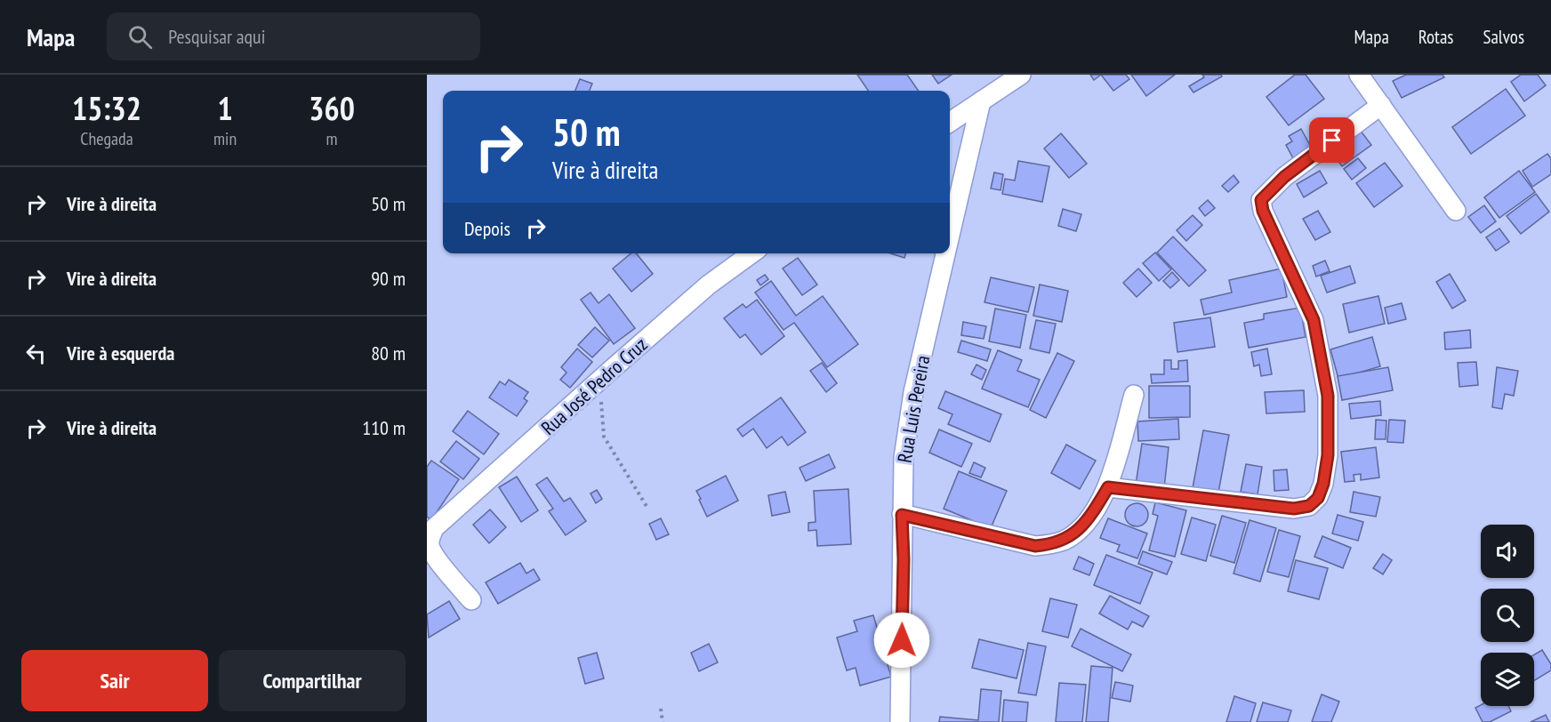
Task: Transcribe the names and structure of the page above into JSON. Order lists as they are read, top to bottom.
{
  "streets": {
    "street": ["Rua José Pedro Cruz", "Rua Luis Pereira"]
  },
  "page": {
    "header": "Mapa",
    "search": "Pesquisar aqui",
    "nav": ["Mapa", "Rotas", "Salvos"],
    "eta": [
      "15:32",
      "Chegada",
      "1",
      "min",
      "360",
      "m"
    ],
    "turn": ["50 m", "Vire à direita"],
    "list": [
      {
        "name": "Vire à direita",
        "value": "50 m"
      },
      {
        "name": "Vire à direita",
        "value": "90 m"
      },
      {
        "name": "Vire à esquerda",
        "value": "80 m"
      },
      {
        "name": "Vire à direita",
        "value": "110 m"
      }
    ],
    "then": "Depois",
    "buttons": ["Sair", "Compartilhar"]
  }
}
